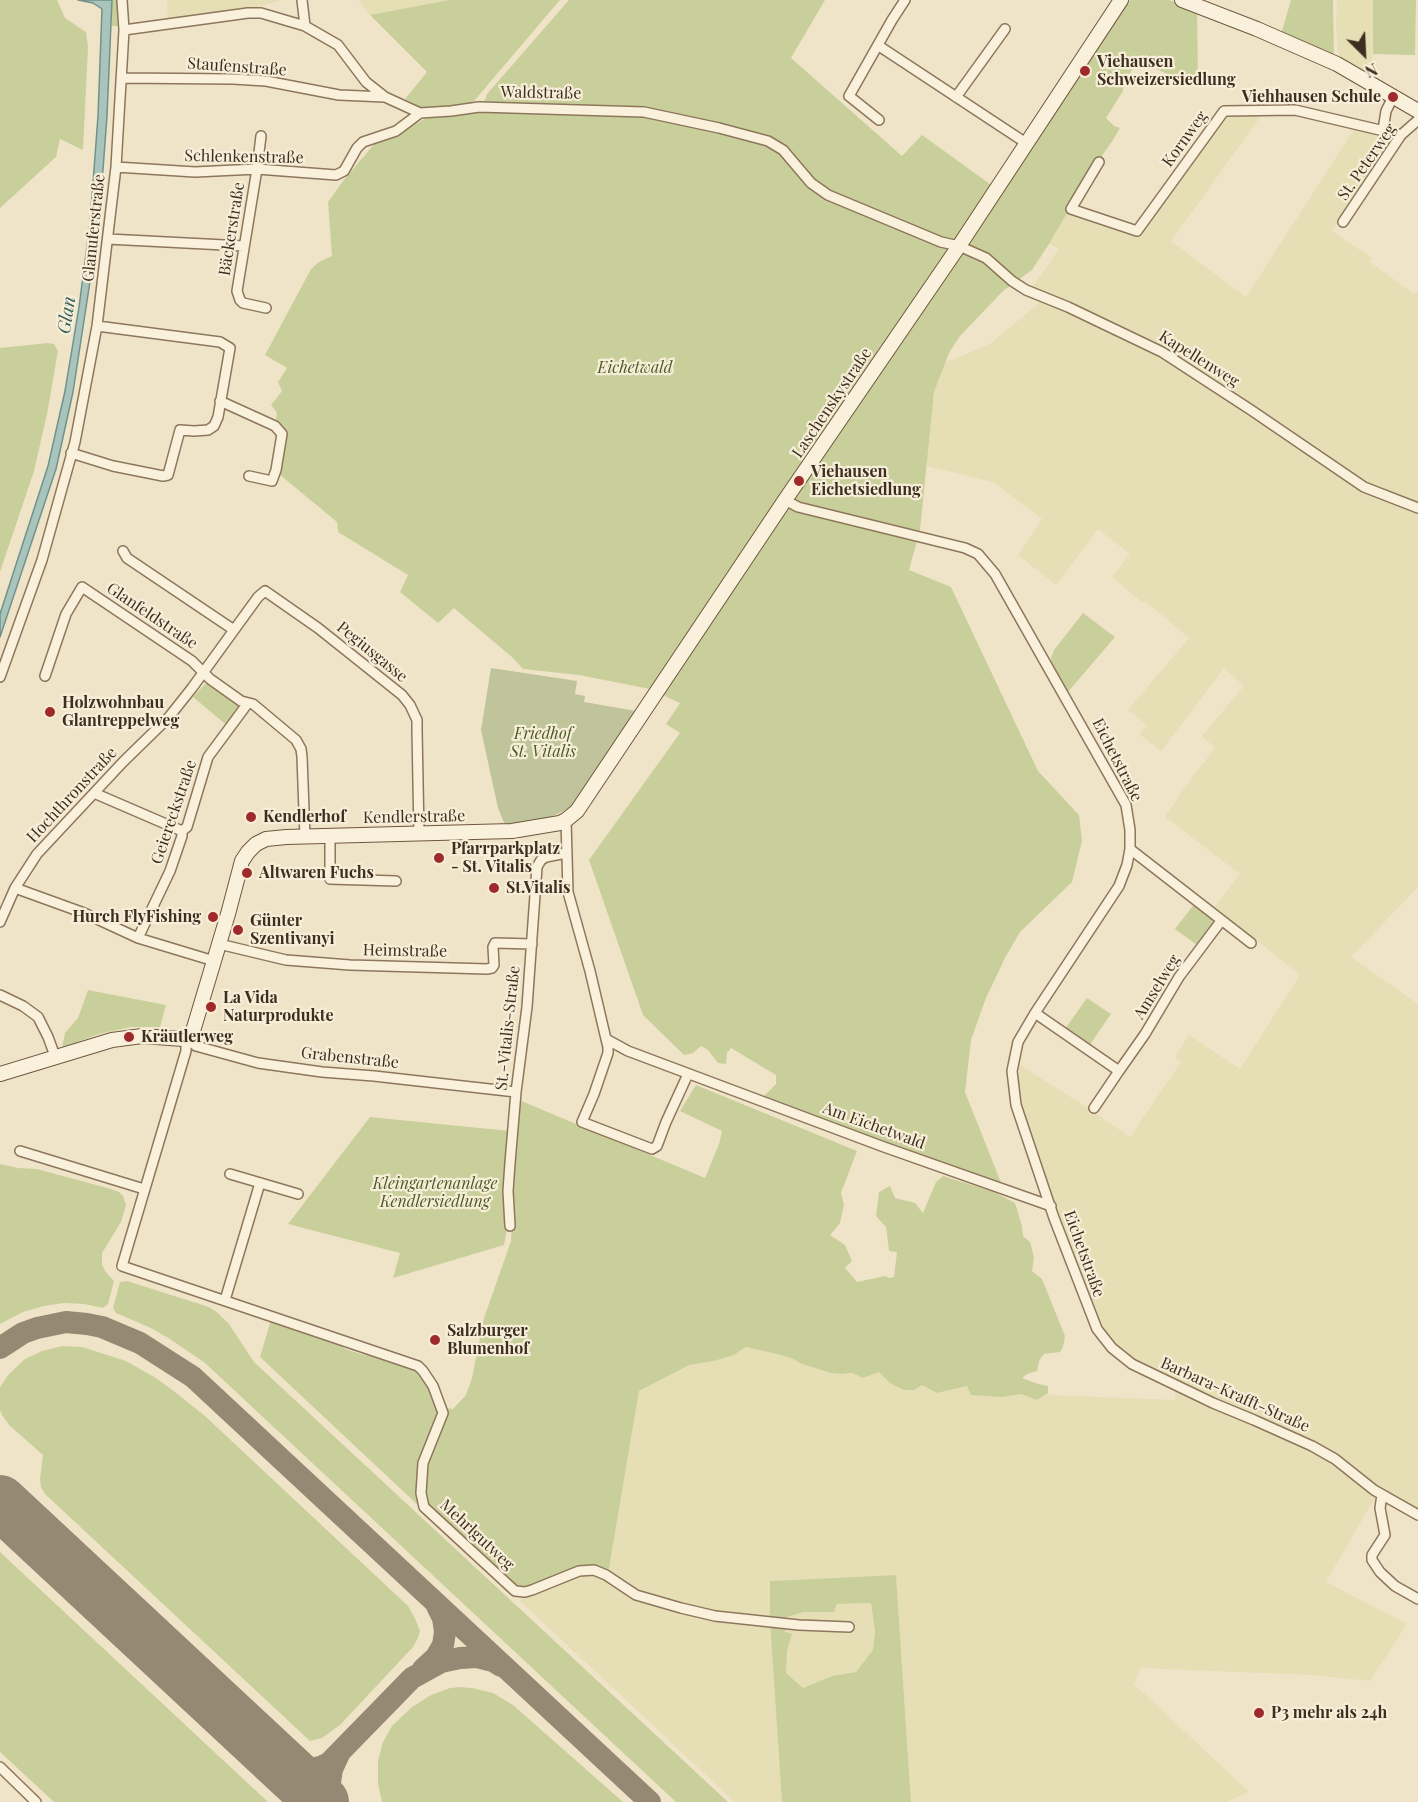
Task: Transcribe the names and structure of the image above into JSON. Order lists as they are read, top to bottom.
{
  "streets": {
    "street": [
      "Staufenstraße",
      "Waldstraße",
      "Kornweg",
      "Schlenkenstraße",
      "St. Peterweg",
      "Glanuferstraße",
      "Bäckerstraße",
      "Kapellenweg",
      "Laschenskystraße",
      "Glanfeldstraße",
      "Pegiusgasse",
      "Eichetstraße",
      "Hochthronstraße",
      "Geiereckstraße",
      "Kendlerstraße",
      "Heimstraße",
      "Amselweg",
      "St.-Vitalis-Straße",
      "Grabenstraße",
      "Am Eichetwald",
      "Barbara-Krafft-Straße",
      "Mehrlgutweg"
    ]
  },
  "crossings": [
    ["Staufenstraße", "Waldstraße"],
    ["Staufenstraße", "Glanuferstraße"],
    ["Waldstraße", "Schlenkenstraße"],
    ["Waldstraße", "Glanuferstraße"],
    ["Waldstraße", "Kapellenweg"],
    ["Waldstraße", "Laschenskystraße"],
    ["Kornweg", "St. Peterweg"],
    ["Schlenkenstraße", "Glanuferstraße"],
    ["Schlenkenstraße", "Bäckerstraße"],
    ["Kapellenweg", "Laschenskystraße"],
    ["Laschenskystraße", "Eichetstraße"],
    ["Laschenskystraße", "Kendlerstraße"],
    ["Glanfeldstraße", "Pegiusgasse"],
    ["Glanfeldstraße", "Hochthronstraße"],
    ["Glanfeldstraße", "Geiereckstraße"],
    ["Glanfeldstraße", "Kendlerstraße"],
    ["Pegiusgasse", "Kendlerstraße"],
    ["Eichetstraße", "Am Eichetwald"],
    ["Eichetstraße", "Barbara-Krafft-Straße"],
    ["Kendlerstraße", "Heimstraße"],
    ["Kendlerstraße", "Grabenstraße"],
    ["Kendlerstraße", "Mehrlgutweg"],
    ["Heimstraße", "St.-Vitalis-Straße"],
    ["St.-Vitalis-Straße", "Grabenstraße"]
  ],
  "water": ["Glan"],
  "parks": ["Eichetwald", "Friedhof St. Vitalis", "Kleingartenanlage Kendlersiedlung"],
  "places": [
    "Viehausen Schweizersiedlung",
    "Viehhausen Schule",
    "Viehausen Eichetsiedlung",
    "Holzwohnbau Glantreppelweg",
    "Kendlerhof",
    "Pfarrparkplatz - St. Vitalis",
    "Altwaren Fuchs",
    "St.Vitalis",
    "Hurch FlyFishing",
    "Günter Szentivanyi",
    "La Vida Naturprodukte",
    "Kräutlerweg",
    "Salzburger Blumenhof",
    "P3 mehr als 24h"
  ],
  "north": "bottom right"
}
